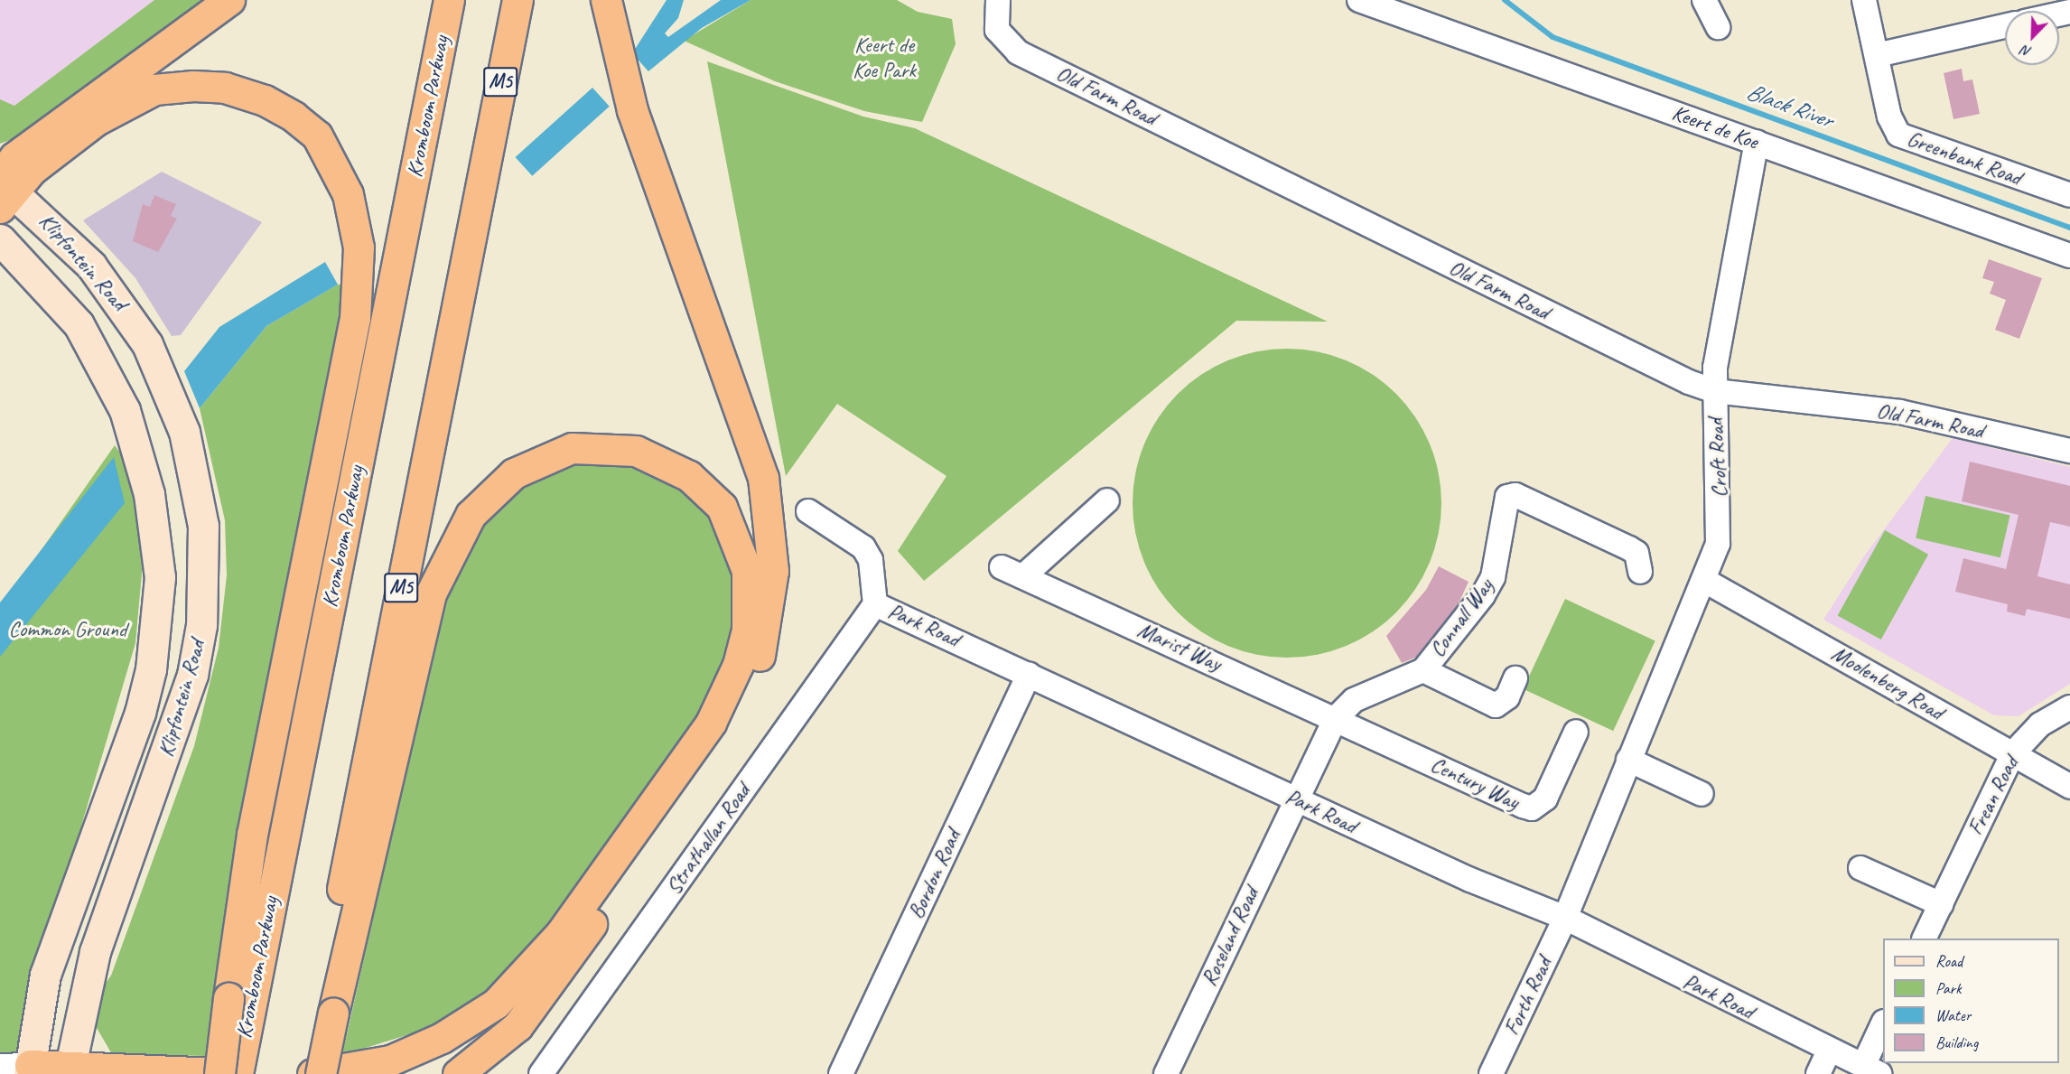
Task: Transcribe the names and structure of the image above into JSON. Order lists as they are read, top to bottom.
{
  "streets": {
    "highway": ["M5", "Kromboom Parkway"],
    "main road": ["Klipfontein Road"],
    "street": [
      "Old Farm Road",
      "Keert de Koe",
      "Greenbank Road",
      "Croft Road",
      "Connall Way",
      "Park Road",
      "Marist Way",
      "Moolenberg Road",
      "Century Way",
      "Frean Road",
      "Strathallan Road",
      "Bordon Road",
      "Roseland Road",
      "Forth Road"
    ]
  },
  "crossings": [
    ["Old Farm Road", "Croft Road"],
    ["Keert de Koe", "Croft Road"],
    ["Croft Road", "Park Road"],
    ["Croft Road", "Moolenberg Road"],
    ["Croft Road", "Forth Road"],
    ["Connall Way", "Marist Way"],
    ["Connall Way", "Century Way"],
    ["Connall Way", "Roseland Road"],
    ["Park Road", "Strathallan Road"],
    ["Park Road", "Bordon Road"],
    ["Park Road", "Roseland Road"],
    ["Park Road", "Forth Road"],
    ["Marist Way", "Century Way"],
    ["Marist Way", "Roseland Road"],
    ["Moolenberg Road", "Frean Road"],
    ["Century Way", "Roseland Road"]
  ],
  "water": ["Black River"],
  "parks": ["Keert de Koe Park", "Common Ground"],
  "legend": [
    "Road",
    "Park",
    "Water",
    "Building"
  ],
  "north": "bottom left"
}
